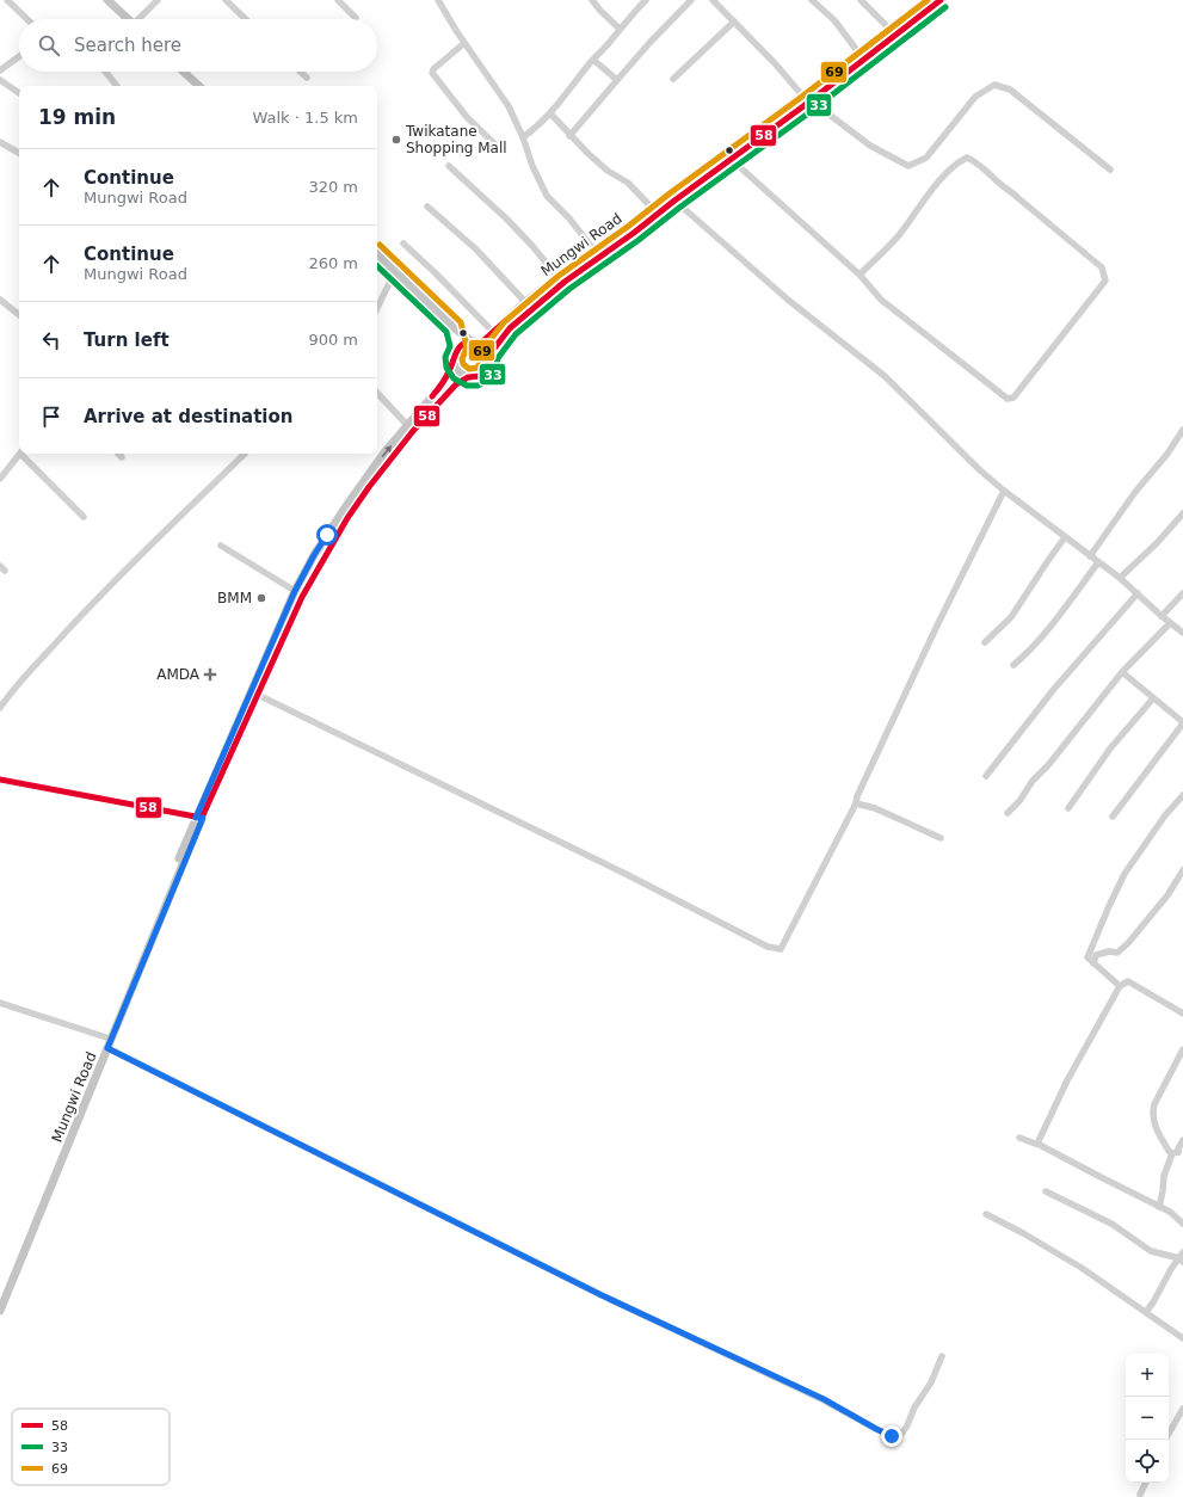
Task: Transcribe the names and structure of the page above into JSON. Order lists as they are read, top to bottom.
{
  "streets": {
    "main road": ["Mungwi Road"]
  },
  "places": {
    "other": ["Twikatane Shopping Mall", "BMM"],
    "health": ["AMDA"]
  },
  "lines": ["transit line 58", "transit line 69", "transit line 33"],
  "legend": ["58", "33", "69"],
  "page": {
    "search": "Search here",
    "heading": ["19 min", "Walk · 1.5 km"],
    "list": [
      ["Continue", "Mungwi Road", "320 m"],
      ["Continue", "Mungwi Road", "260 m"],
      ["Turn left", "900 m"],
      "Arrive at destination"
    ],
    "map_buttons": ["+", "−"]
  }
}
